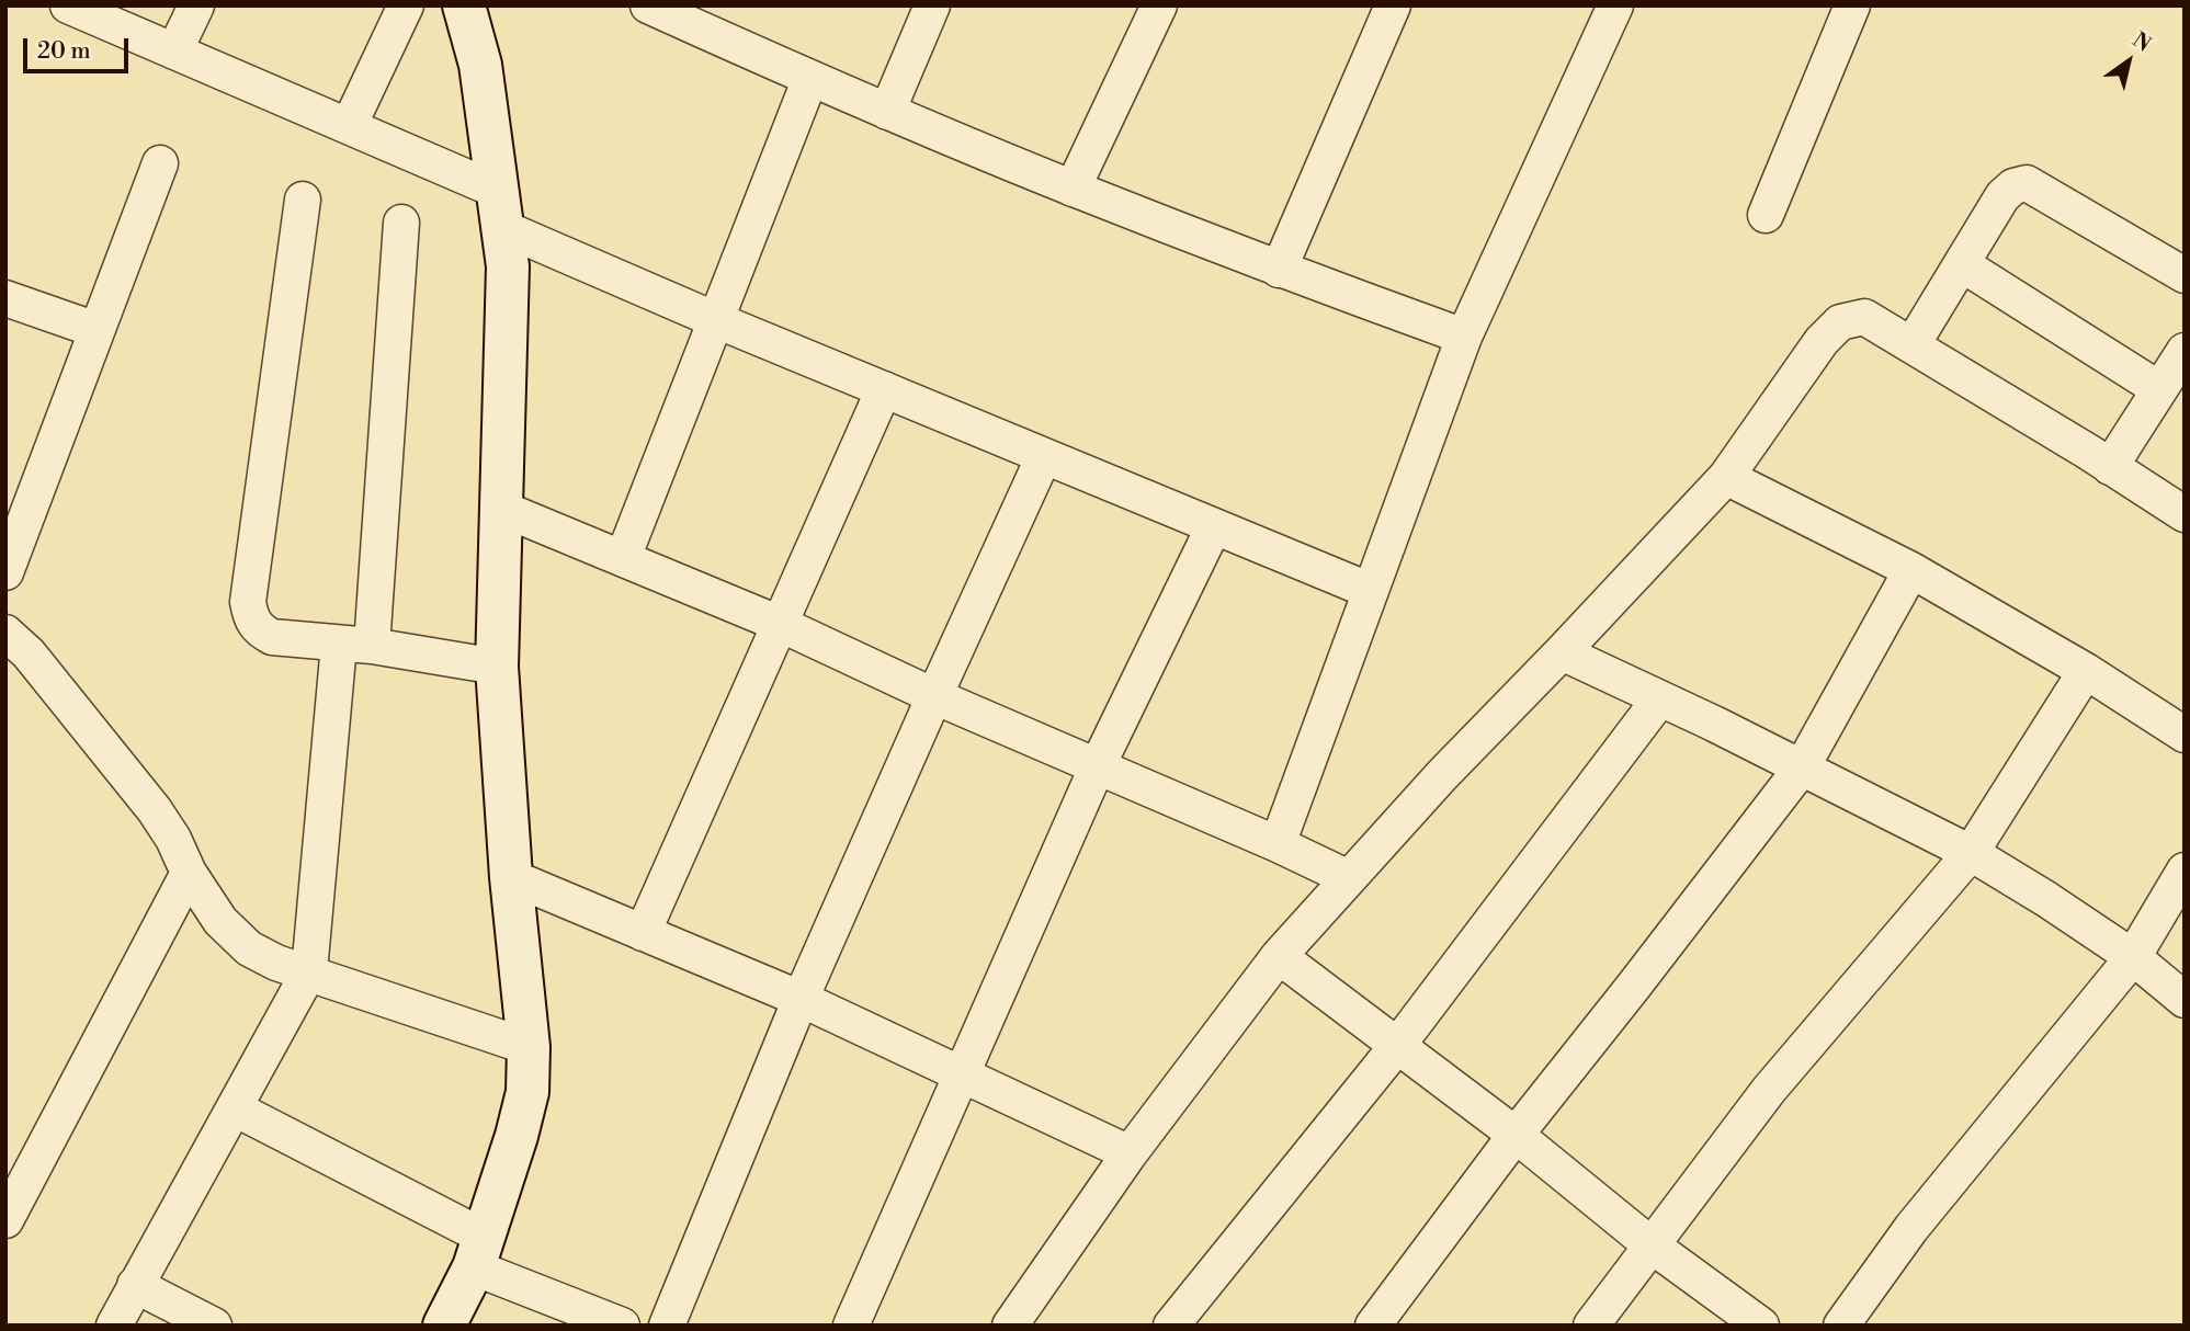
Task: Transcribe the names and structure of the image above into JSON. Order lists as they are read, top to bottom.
{
  "scale_bar": "20 m",
  "north": "top right"
}
